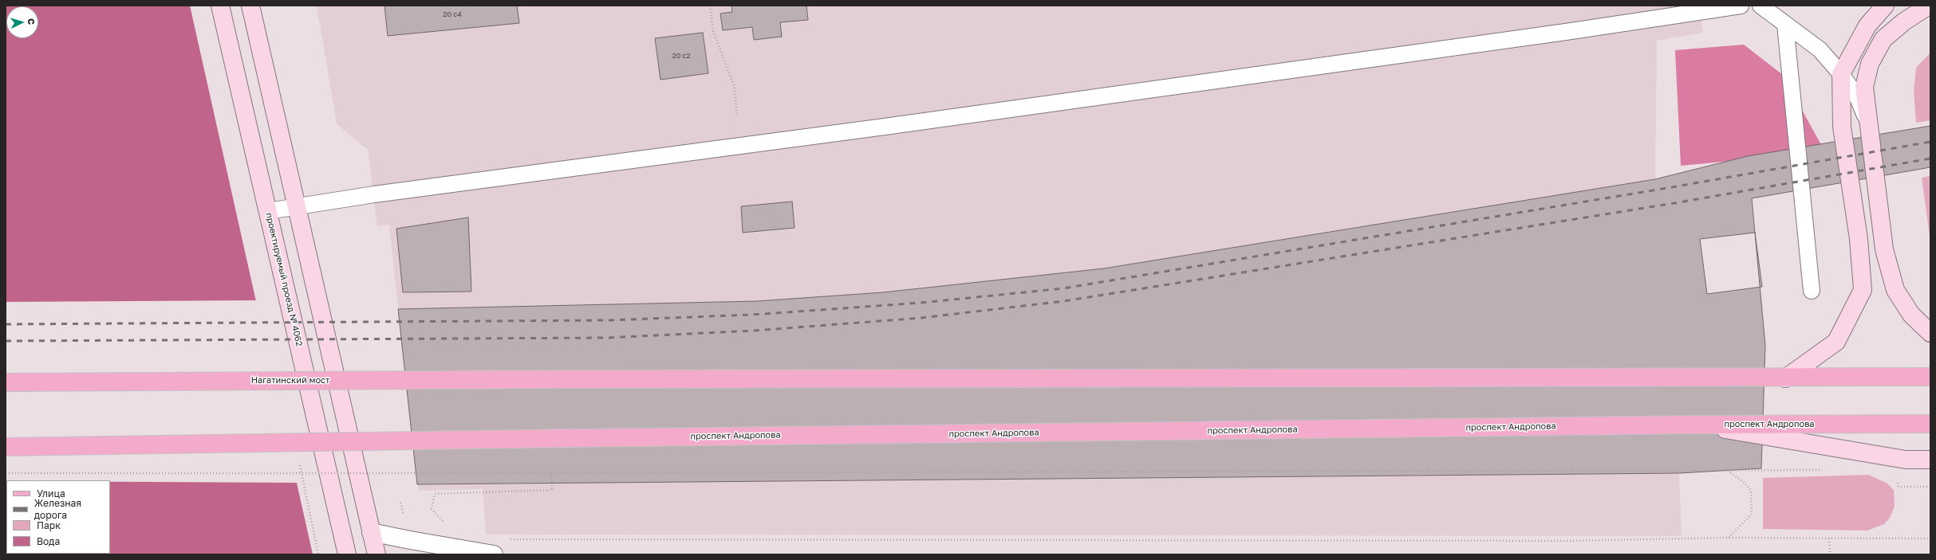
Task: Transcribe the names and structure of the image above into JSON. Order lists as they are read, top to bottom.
{
  "streets": {
    "main road": ["проектируемый проезд № 4062", "Нагатинский мост", "проспект Андропова"]
  },
  "house_numbers": ["20 с4", "20 с2"],
  "legend": [
    "Улица",
    "Железная дорога",
    "Парк",
    "Вода"
  ],
  "north": "right"
}
